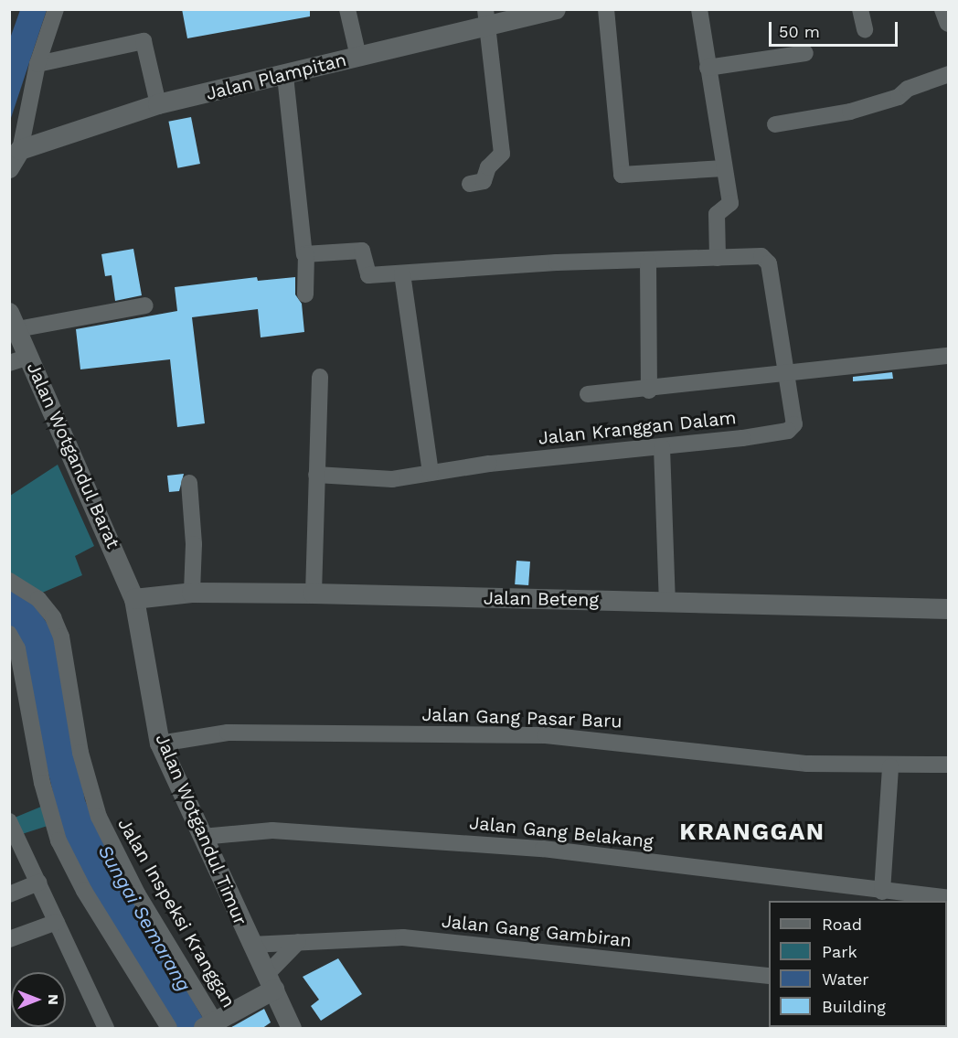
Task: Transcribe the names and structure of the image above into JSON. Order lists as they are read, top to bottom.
{
  "streets": {
    "street": [
      "Jalan Plampitan",
      "Jalan Kranggan Dalam",
      "Jalan Wotgandul Barat",
      "Jalan Beteng",
      "Jalan Gang Pasar Baru",
      "Jalan Wotgandul Timur",
      "Jalan Gang Belakang",
      "Jalan Inspeksi Kranggan",
      "Jalan Gang Gambiran"
    ]
  },
  "crossings": [
    ["Jalan Wotgandul Barat", "Jalan Beteng"],
    ["Jalan Wotgandul Barat", "Jalan Wotgandul Timur"],
    ["Jalan Beteng", "Jalan Wotgandul Timur"],
    ["Jalan Gang Pasar Baru", "Jalan Wotgandul Timur"],
    ["Jalan Wotgandul Timur", "Jalan Gang Belakang"],
    ["Jalan Wotgandul Timur", "Jalan Gang Gambiran"]
  ],
  "districts": ["KRANGGAN"],
  "water": ["Sungai Semarang"],
  "legend": [
    "Road",
    "Park",
    "Water",
    "Building"
  ],
  "scale_bar": "50 m",
  "north": "right"
}
